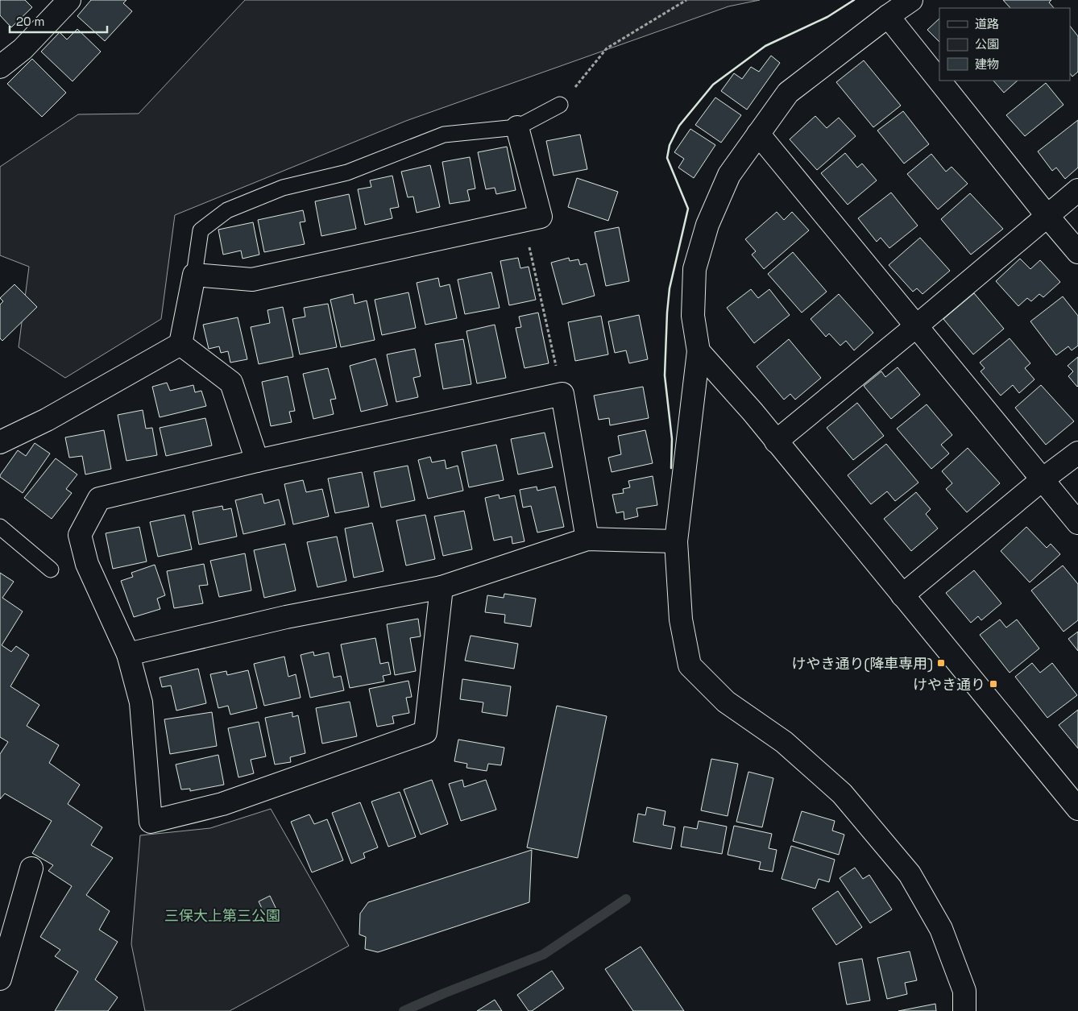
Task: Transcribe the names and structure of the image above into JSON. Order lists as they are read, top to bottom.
{
  "parks": ["三保大上第三公園"],
  "places": {
    "transit": ["けやき通り(降車専用)", "けやき通り"]
  },
  "legend": ["道路", "公園", "建物"],
  "scale_bar": "20 m"
}
